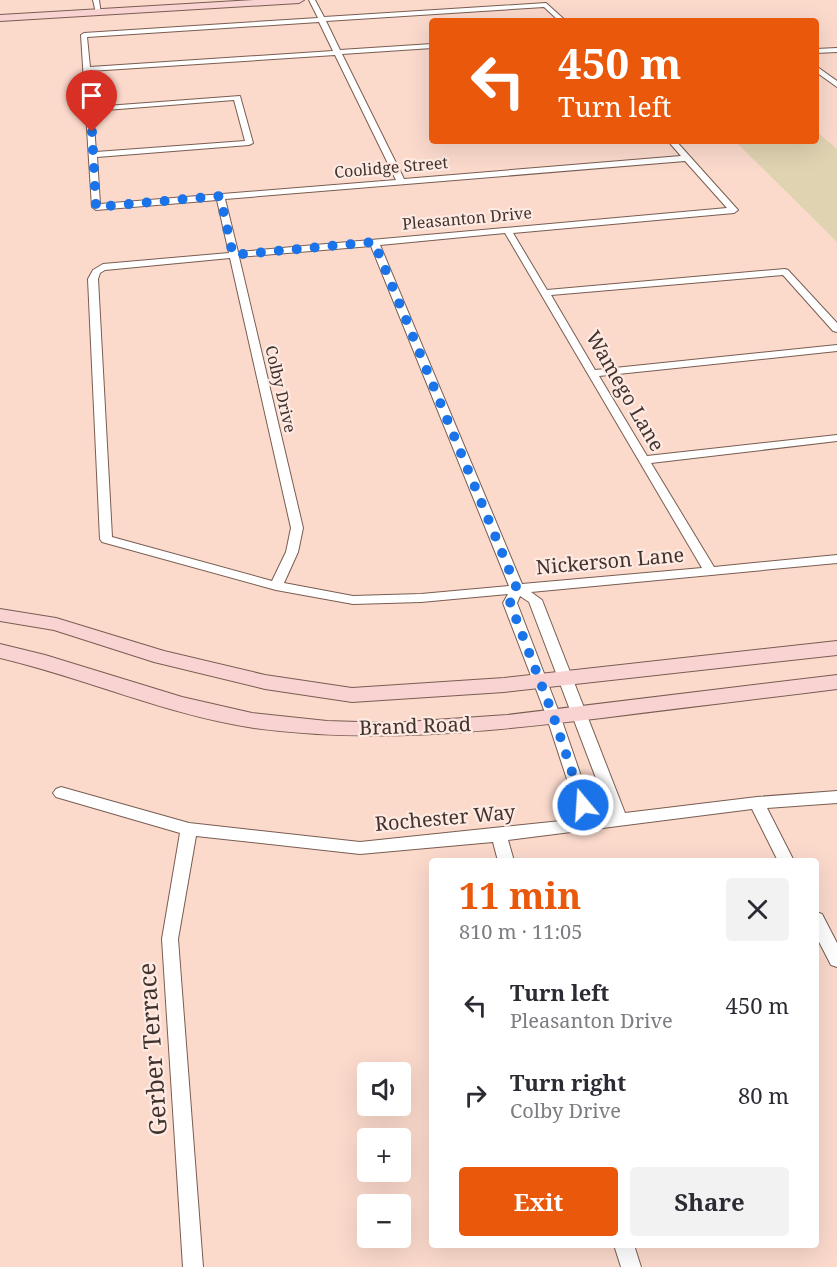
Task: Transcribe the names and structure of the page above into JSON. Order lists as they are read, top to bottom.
{
  "streets": {
    "main road": ["Brand Road"],
    "street": [
      "Coolidge Street",
      "Pleasanton Drive",
      "Colby Drive",
      "Wamego Lane",
      "Nickerson Lane",
      "Rochester Way",
      "Gerber Terrace"
    ]
  },
  "crossings": [
    ["Coolidge Street", "Pleasanton Drive"],
    ["Coolidge Street", "Colby Drive"],
    ["Pleasanton Drive", "Colby Drive"],
    ["Pleasanton Drive", "Wamego Lane"],
    ["Pleasanton Drive", "Nickerson Lane"],
    ["Colby Drive", "Nickerson Lane"],
    ["Wamego Lane", "Nickerson Lane"],
    ["Rochester Way", "Gerber Terrace"]
  ],
  "page": {
    "turn": ["450 m", "Turn left"],
    "heading": ["11 min", "810 m · 11:05"],
    "list": [
      {
        "name": "Turn left",
        "note": "Pleasanton Drive",
        "value": "450 m"
      },
      {
        "name": "Turn right",
        "note": "Colby Drive",
        "value": "80 m"
      }
    ],
    "map_buttons": ["+", "−"],
    "buttons": ["Exit", "Share"]
  }
}
